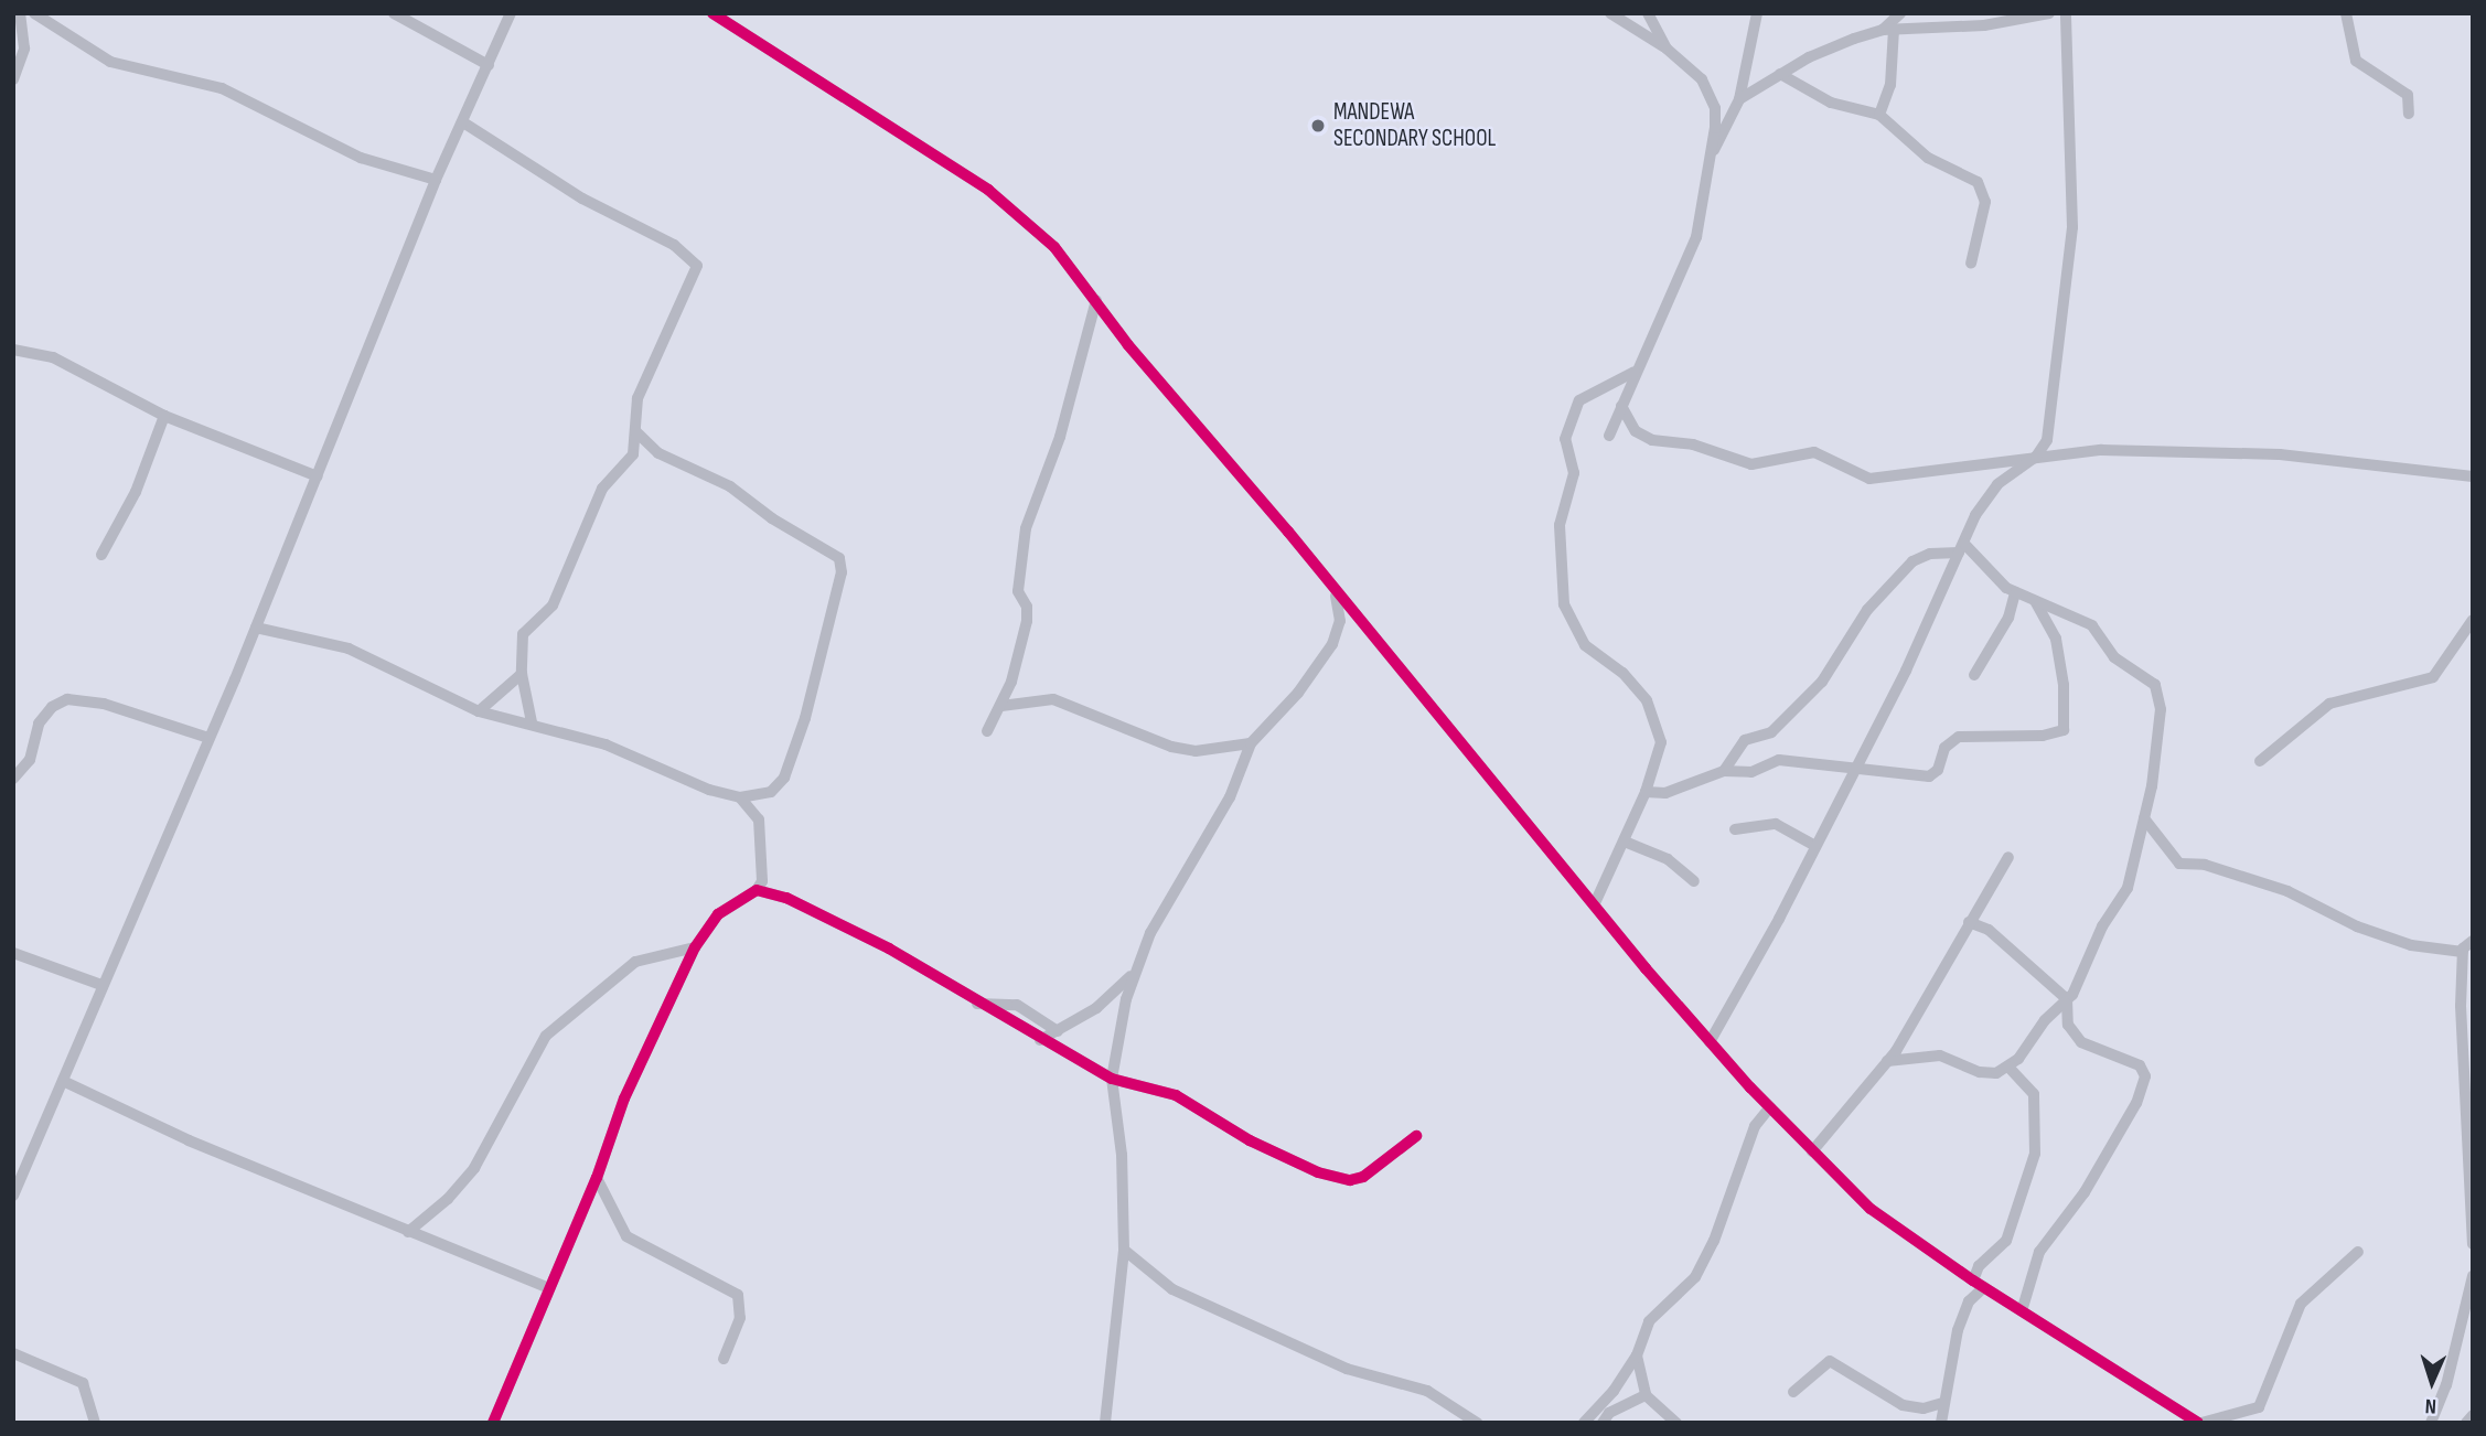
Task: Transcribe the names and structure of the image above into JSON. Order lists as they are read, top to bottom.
{
  "places": ["MANDEWA SECONDARY SCHOOL"],
  "north": "bottom"
}
